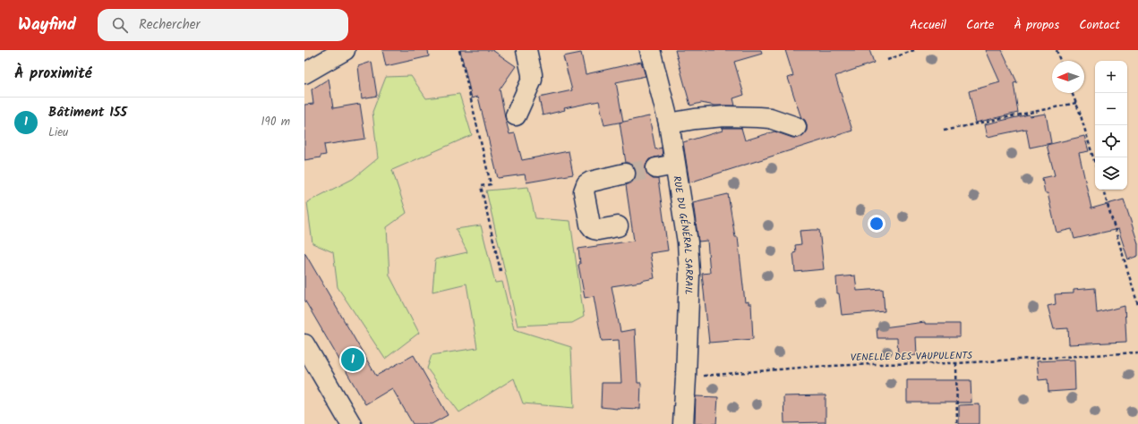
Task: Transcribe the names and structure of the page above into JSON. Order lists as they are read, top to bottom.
{
  "streets": {
    "street": ["RUE DU GÉNÉRAL SARRAIL"],
    "path": ["VENELLE DES VAUPULENTS"]
  },
  "crossings": [
    ["RUE DU GÉNÉRAL SARRAIL", "VENELLE DES VAUPULENTS"]
  ],
  "north": "left",
  "page": {
    "header": "Wayfind",
    "search": "Rechercher",
    "nav": [
      "Accueil",
      "Carte",
      "À propos",
      "Contact"
    ],
    "heading": "À proximité",
    "map_buttons": ["+", "−"],
    "list": [
      {
        "mark": "1",
        "name": "Bâtiment 155",
        "note": "Lieu",
        "value": "190 m"
      }
    ],
    "pins": "1"
  }
}
